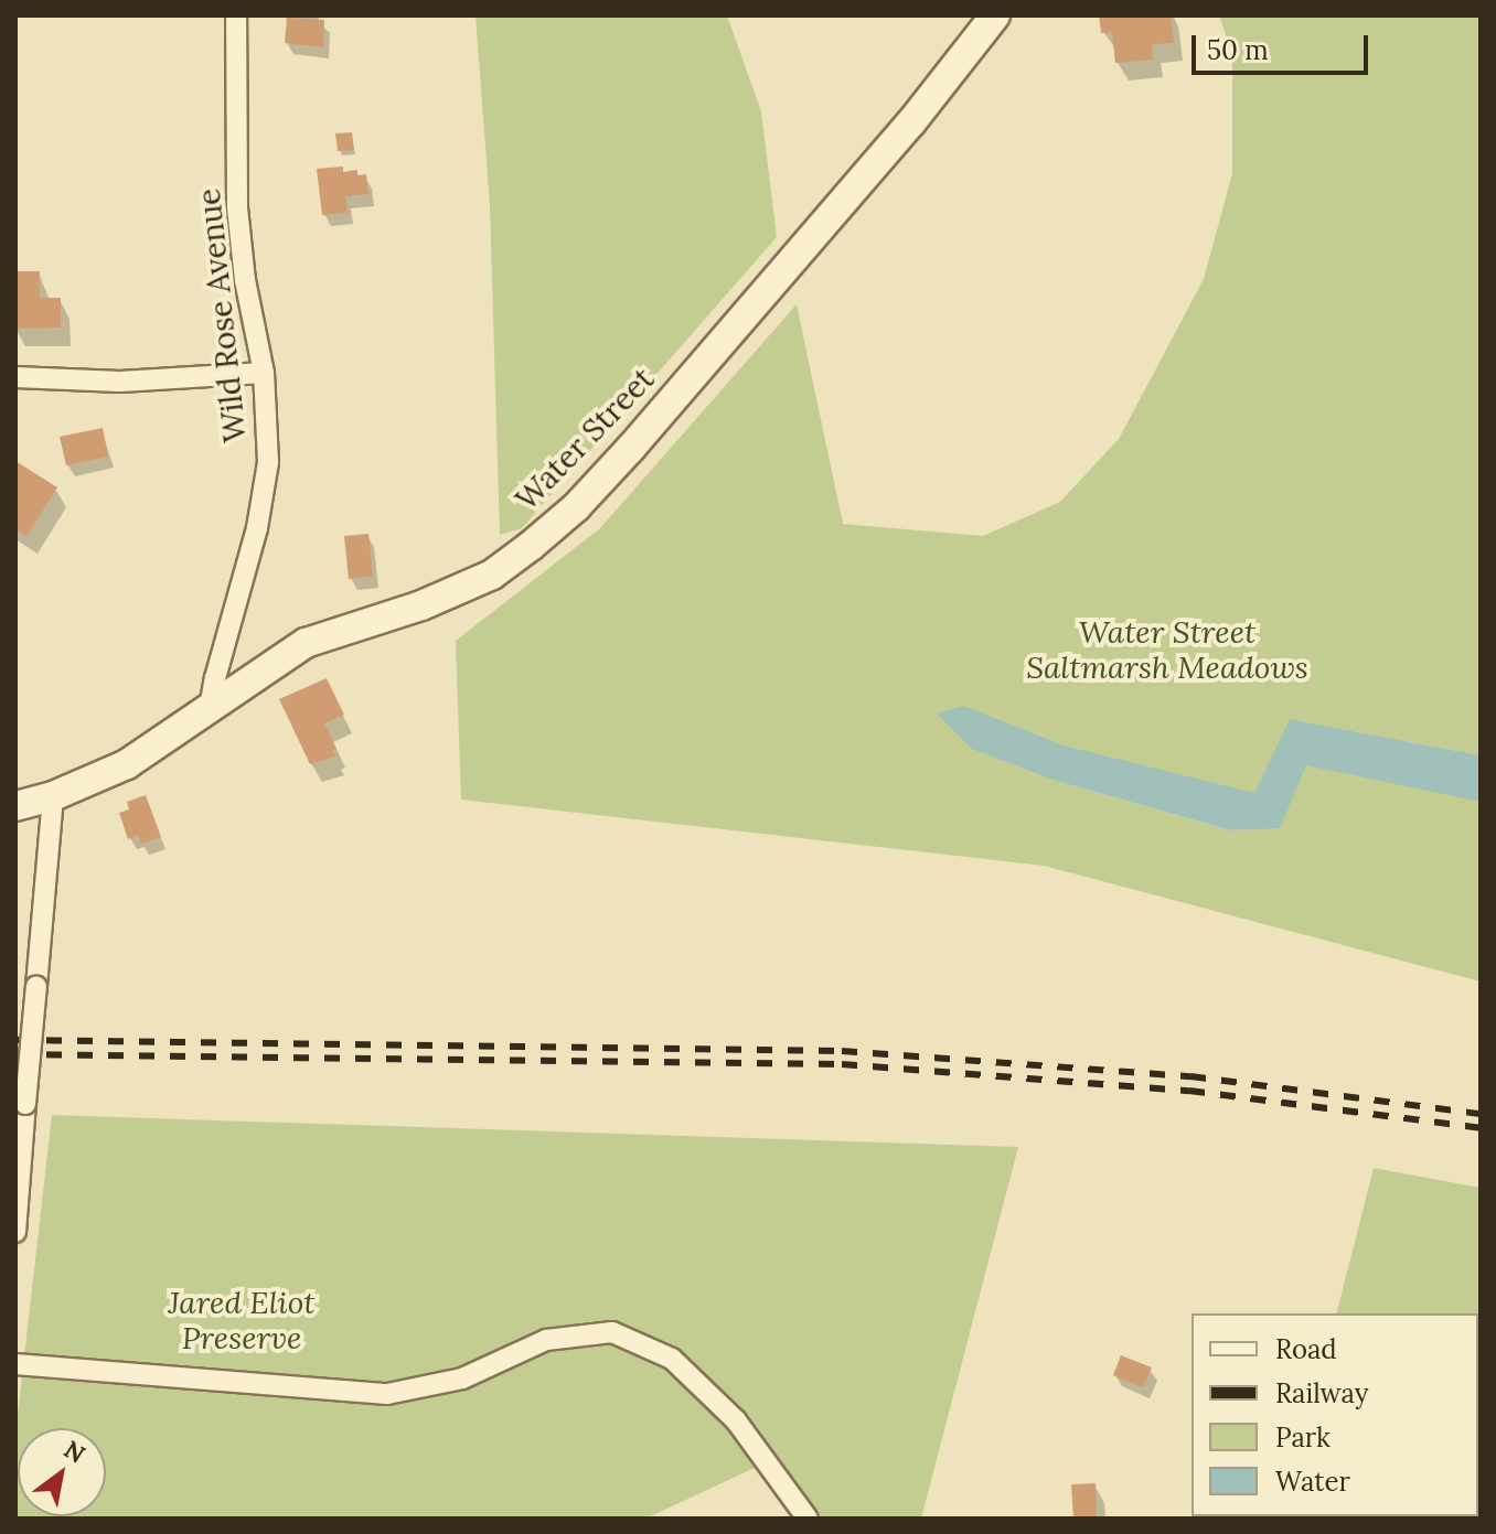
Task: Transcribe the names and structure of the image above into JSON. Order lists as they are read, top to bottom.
{
  "streets": {
    "main road": ["Water Street"],
    "street": ["Wild Rose Avenue"]
  },
  "crossings": [
    ["Wild Rose Avenue", "Water Street"]
  ],
  "parks": ["Water Street Saltmarsh Meadows", "Jared Eliot Preserve"],
  "legend": [
    "Road",
    "Railway",
    "Park",
    "Water"
  ],
  "scale_bar": "50 m",
  "north": "top right"
}
